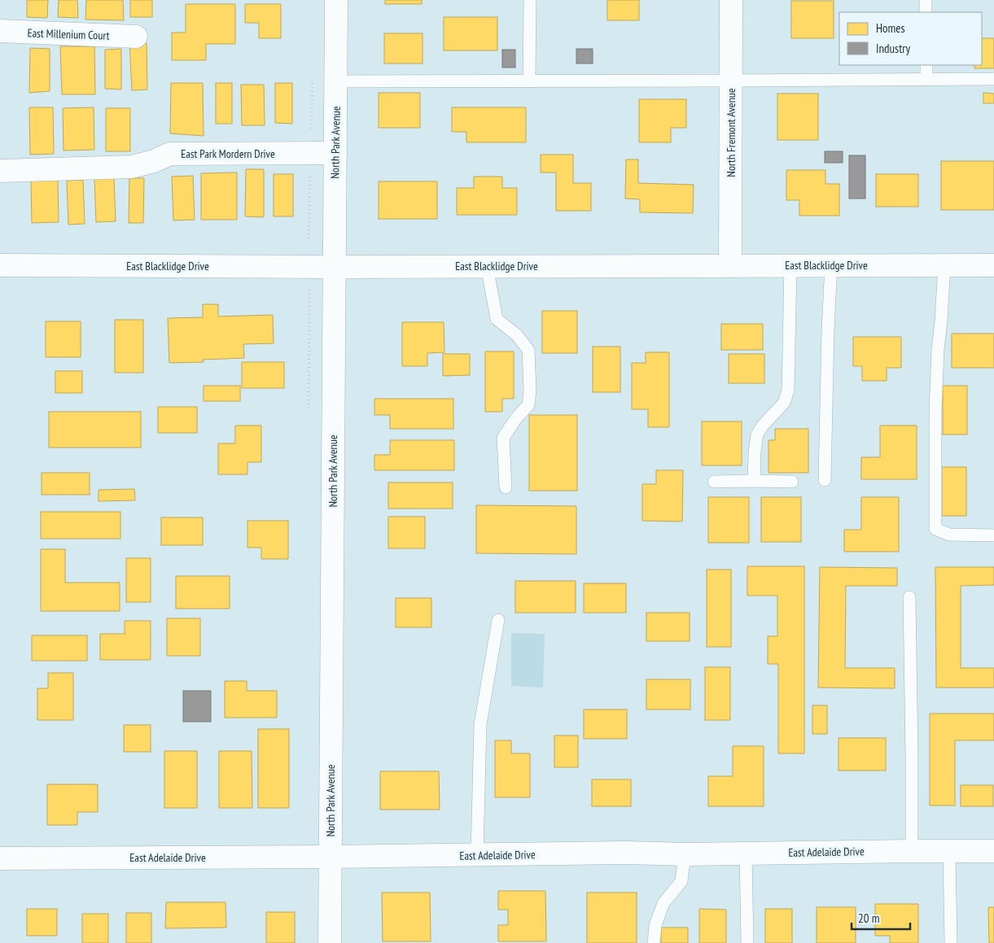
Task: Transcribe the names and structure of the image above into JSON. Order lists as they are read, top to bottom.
{
  "streets": {
    "street": [
      "East Millenium Court",
      "North Fremont Avenue",
      "North Park Avenue",
      "East Park Mordern Drive",
      "East Blacklidge Drive",
      "East Adelaide Drive"
    ]
  },
  "crossings": [
    ["North Fremont Avenue", "East Blacklidge Drive"],
    ["North Park Avenue", "East Park Mordern Drive"],
    ["North Park Avenue", "East Blacklidge Drive"],
    ["North Park Avenue", "East Adelaide Drive"]
  ],
  "legend": ["Homes", "Industry"],
  "scale_bar": "20 m"
}
